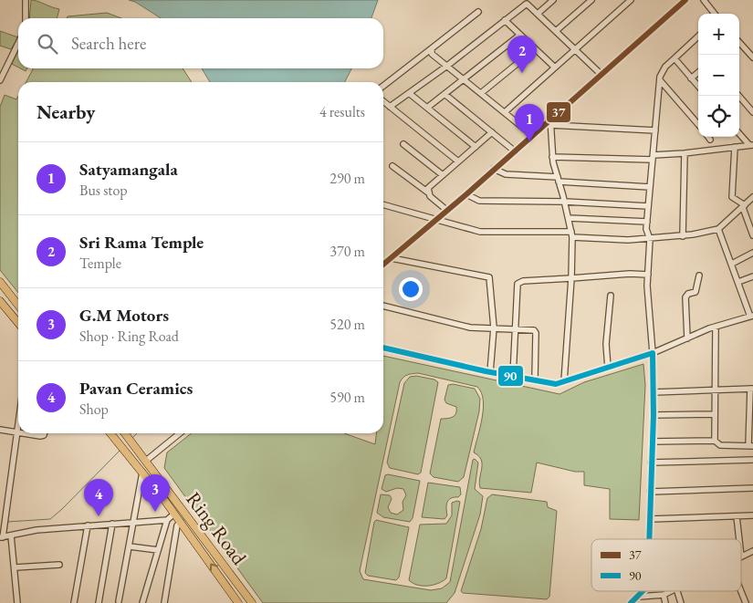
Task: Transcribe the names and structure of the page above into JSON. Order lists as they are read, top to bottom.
{
  "streets": {
    "main road": ["Ring Road"]
  },
  "lines": ["transit line 37", "transit line 90"],
  "legend": ["37", "90"],
  "page": {
    "map_buttons": ["+", "−"],
    "search": "Search here",
    "pins": [
      "2",
      "1",
      "3",
      "4"
    ],
    "heading": ["Nearby", "4 results"],
    "list": [
      {
        "mark": "1",
        "name": "Satyamangala",
        "note": "Bus stop",
        "value": "290 m"
      },
      {
        "mark": "2",
        "name": "Sri Rama Temple",
        "note": "Temple",
        "value": "370 m"
      },
      {
        "mark": "3",
        "name": "G.M Motors",
        "note": "Shop · Ring Road",
        "value": "520 m"
      },
      {
        "mark": "4",
        "name": "Pavan Ceramics",
        "note": "Shop",
        "value": "590 m"
      }
    ]
  }
}
